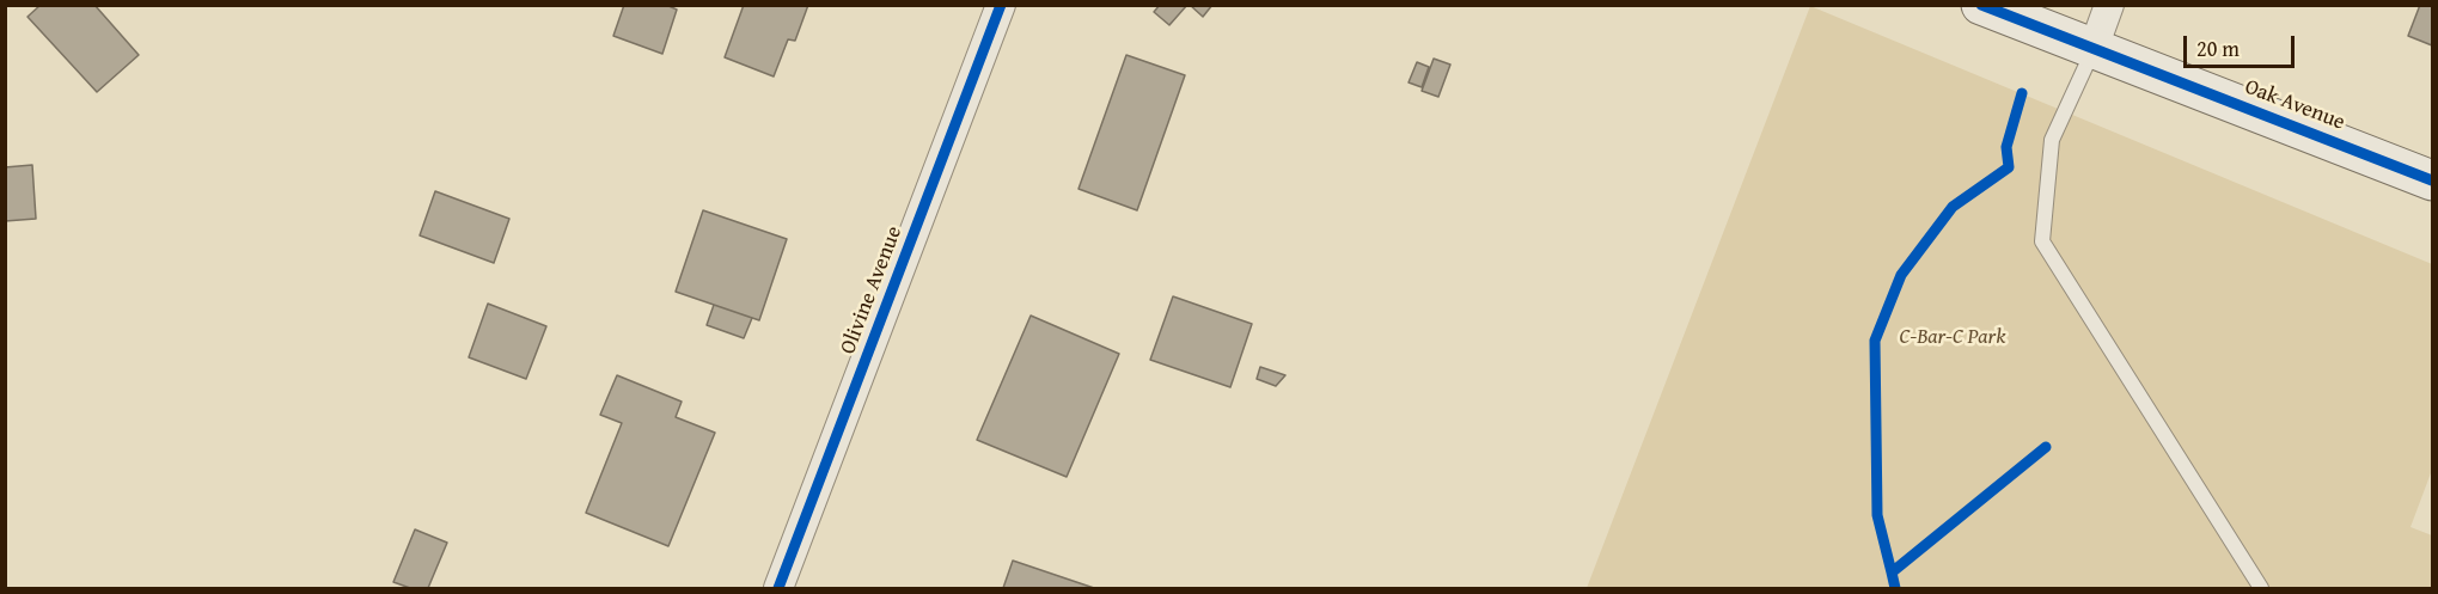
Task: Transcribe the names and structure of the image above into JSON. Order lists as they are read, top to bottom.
{
  "streets": {
    "main road": ["Oak Avenue"],
    "street": ["Olivine Avenue"]
  },
  "parks": ["C-Bar-C Park"],
  "scale_bar": "20 m"
}
